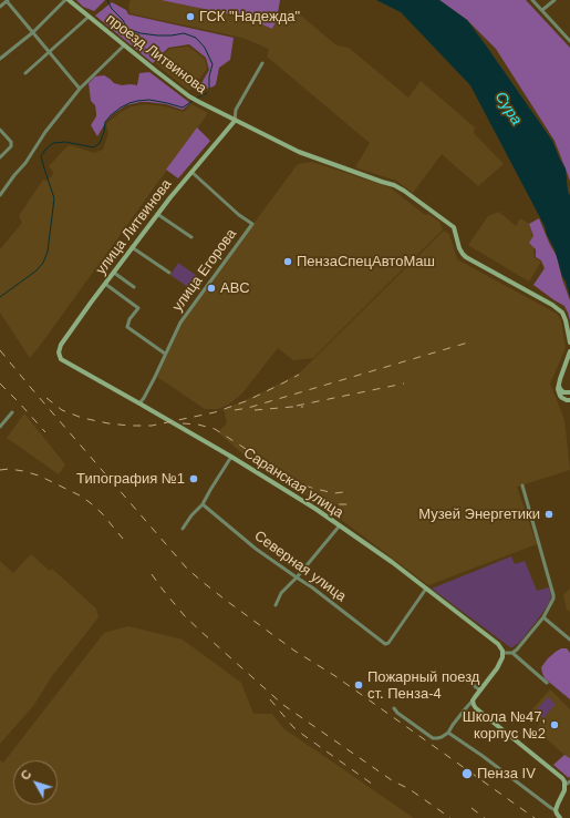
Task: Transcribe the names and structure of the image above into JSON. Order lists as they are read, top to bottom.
{
  "streets": {
    "main road": ["проезд Литвинова", "улица Литвинова", "Саранская улица"],
    "street": ["улица Егорова", "Северная улица"]
  },
  "crossings": [
    ["проезд Литвинова", "улица Литвинова"],
    ["улица Литвинова", "улица Егорова"],
    ["улица Литвинова", "Саранская улица"],
    ["улица Егорова", "Саранская улица"],
    ["Саранская улица", "Северная улица"]
  ],
  "water": ["Сура"],
  "places": [
    "ГСК \"Надежда\"",
    "ПензаСпецАвтоМаш",
    "ABC",
    "Типография №1",
    "Музей Энергетики",
    "Пожарный поезд ст. Пенза-4",
    "Школа №47, корпус №2",
    "Пенза IV"
  ],
  "north": "top left"
}
